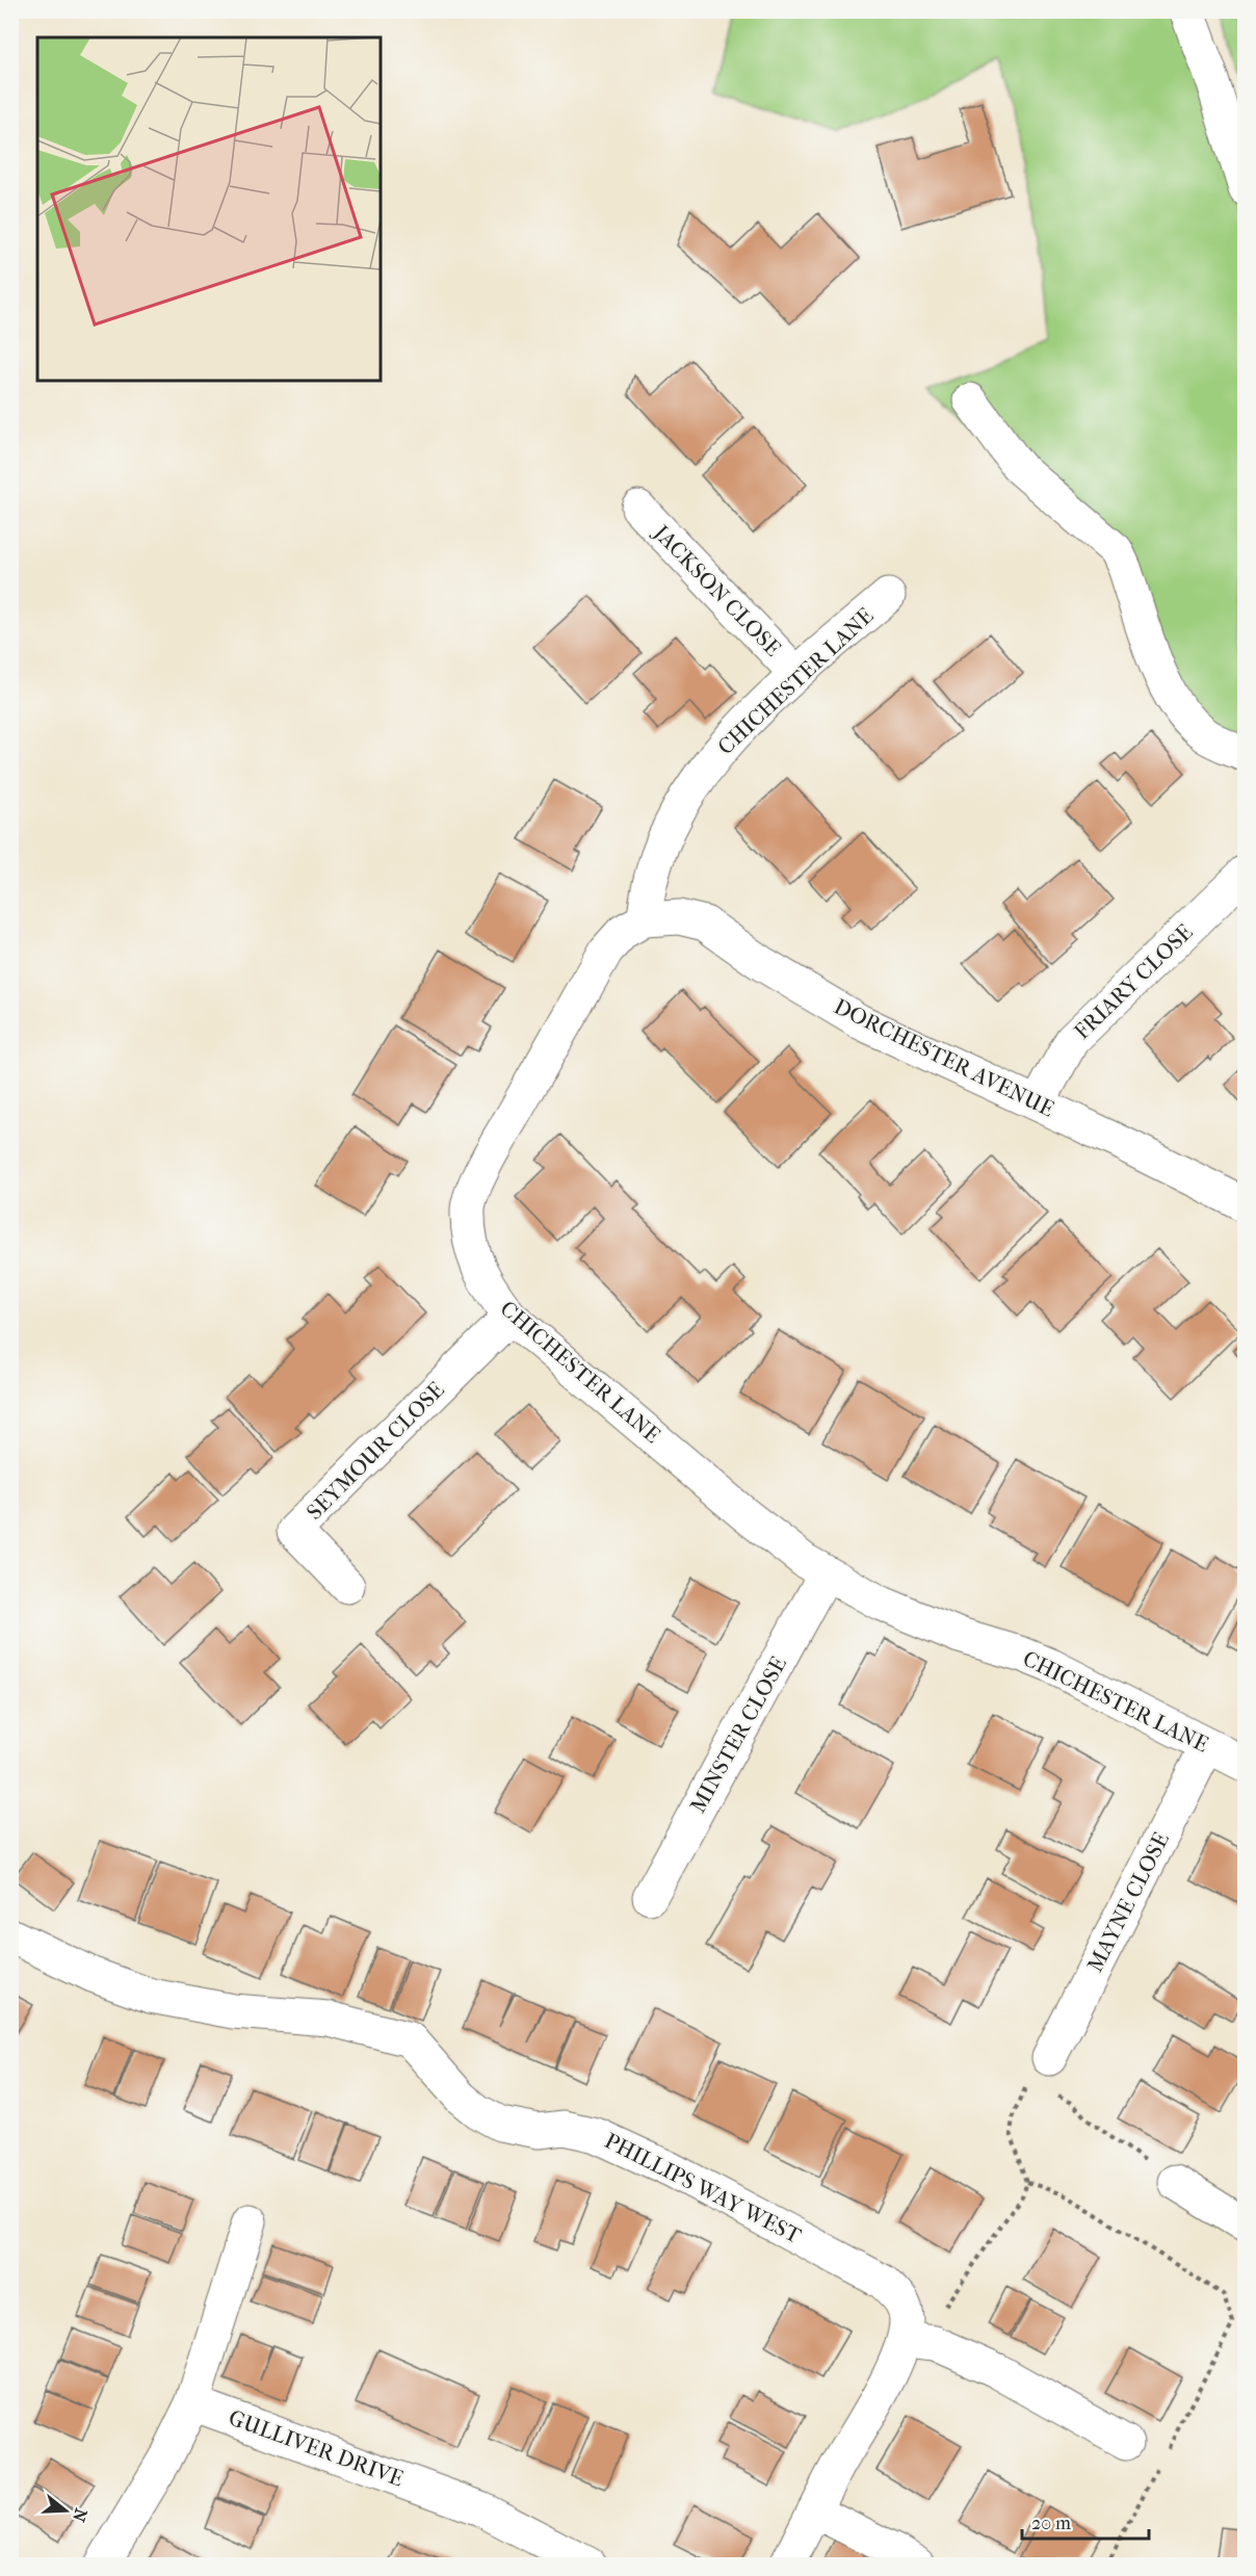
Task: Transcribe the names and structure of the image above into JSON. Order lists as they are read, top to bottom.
{
  "streets": {
    "street": [
      "JACKSON CLOSE",
      "CHICHESTER LANE",
      "FRIARY CLOSE",
      "DORCHESTER AVENUE",
      "SEYMOUR CLOSE",
      "MINSTER CLOSE",
      "MAYNE CLOSE",
      "PHILLIPS WAY WEST",
      "GULLIVER DRIVE"
    ]
  },
  "crossings": [
    ["JACKSON CLOSE", "CHICHESTER LANE"],
    ["CHICHESTER LANE", "DORCHESTER AVENUE"],
    ["CHICHESTER LANE", "SEYMOUR CLOSE"],
    ["CHICHESTER LANE", "MINSTER CLOSE"],
    ["CHICHESTER LANE", "MAYNE CLOSE"],
    ["FRIARY CLOSE", "DORCHESTER AVENUE"]
  ],
  "scale_bar": "20 m",
  "north": "right"
}
